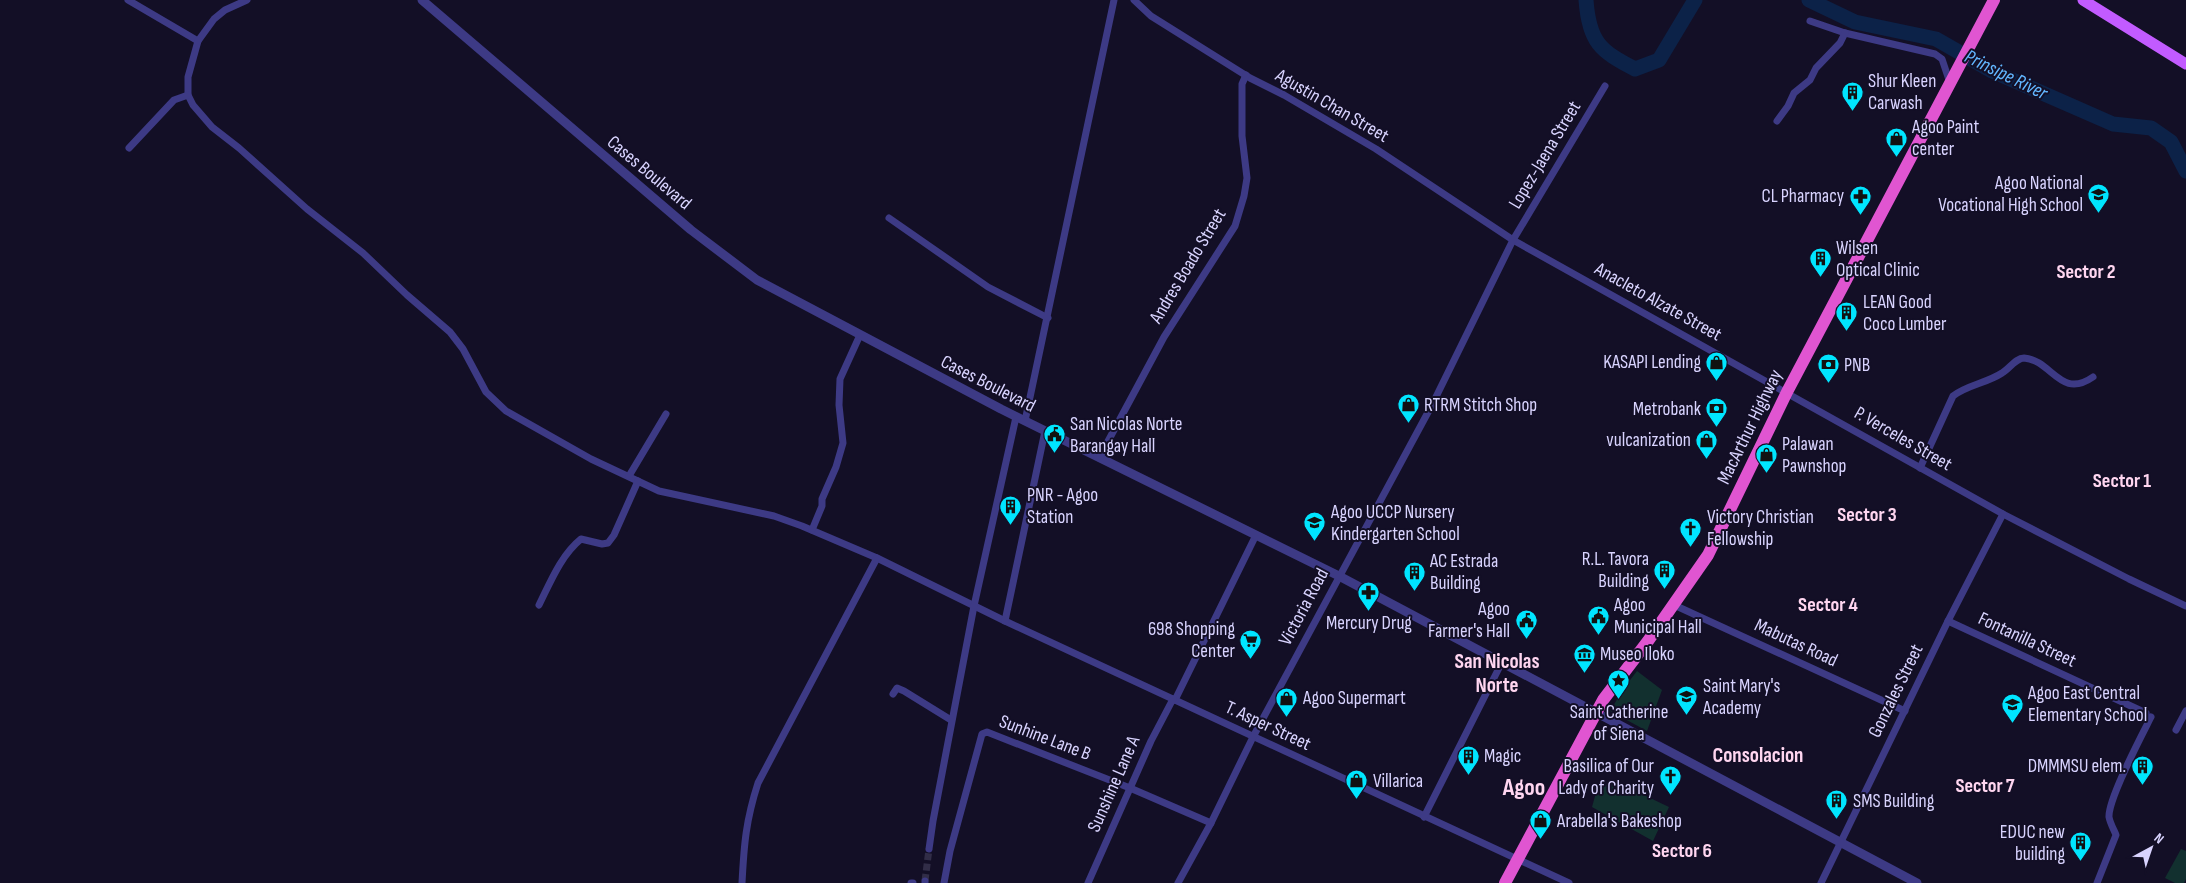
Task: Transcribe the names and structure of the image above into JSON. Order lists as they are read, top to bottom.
{
  "streets": {
    "highway": ["MacArthur Highway"],
    "street": [
      "Agustin Chan Street",
      "Lopez-Jaena Street",
      "Cases Boulevard",
      "Andres Boado Street",
      "Anacleto Alzate Street",
      "P. Verceles Street",
      "Victoria Road",
      "Fontanilla Street",
      "Mabutas Road",
      "Gonzales Street",
      "T. Asper Street",
      "Sunhine Lane B",
      "Sunshine Lane A"
    ]
  },
  "crossings": [
    ["Agustin Chan Street", "Lopez-Jaena Street"],
    ["Agustin Chan Street", "Andres Boado Street"],
    ["Agustin Chan Street", "Anacleto Alzate Street"],
    ["Agustin Chan Street", "Victoria Road"],
    ["Lopez-Jaena Street", "Anacleto Alzate Street"],
    ["Lopez-Jaena Street", "Victoria Road"],
    ["Cases Boulevard", "Andres Boado Street"],
    ["Cases Boulevard", "MacArthur Highway"],
    ["Cases Boulevard", "Victoria Road"],
    ["Cases Boulevard", "Gonzales Street"],
    ["Cases Boulevard", "Sunshine Lane A"],
    ["Anacleto Alzate Street", "MacArthur Highway"],
    ["Anacleto Alzate Street", "P. Verceles Street"],
    ["Anacleto Alzate Street", "Victoria Road"],
    ["MacArthur Highway", "P. Verceles Street"],
    ["MacArthur Highway", "Mabutas Road"],
    ["MacArthur Highway", "T. Asper Street"],
    ["P. Verceles Street", "Gonzales Street"],
    ["Victoria Road", "T. Asper Street"],
    ["Victoria Road", "Sunhine Lane B"],
    ["Fontanilla Street", "Gonzales Street"],
    ["Mabutas Road", "Gonzales Street"],
    ["T. Asper Street", "Sunshine Lane A"],
    ["Sunhine Lane B", "Sunshine Lane A"]
  ],
  "districts": [
    "Sector 2",
    "Sector 1",
    "Sector 3",
    "Sector 4",
    "San Nicolas Norte",
    "Consolacion",
    "Sector 7",
    "Agoo",
    "Sector 6"
  ],
  "water": ["Prinsipe River"],
  "places": {
    "building": [
      "Shur Kleen Carwash",
      "Wilsen Optical Clinic",
      "LEAN Good Coco Lumber",
      "PNR - Agoo Station",
      "R.L. Tavora Building",
      "AC Estrada Building",
      "Magic",
      "DMMMSU elem.",
      "SMS Building",
      "EDUC new building"
    ],
    "shop": [
      "Agoo Paint center",
      "KASAPI Lending",
      "RTRM Stitch Shop",
      "vulcanization",
      "Palawan Pawnshop",
      "Agoo Supermart",
      "Villarica",
      "Arabella's Bakeshop"
    ],
    "school or university": [
      "Agoo National Vocational High School",
      "Agoo UCCP Nursery Kindergarten School",
      "Saint Mary's Academy",
      "Agoo East Central Elementary School"
    ],
    "pharmacy": ["CL Pharmacy", "Mercury Drug"],
    "bank": ["PNB", "Metrobank"],
    "public building": ["San Nicolas Norte Barangay Hall", "Agoo Municipal Hall", "Agoo Farmer's Hall"],
    "church": ["Victory Christian Fellowship", "Basilica of Our Lady of Charity"],
    "supermarket": ["698 Shopping Center"],
    "museum": ["Museo Iloko"],
    "place": ["Saint Catherine of Siena"]
  },
  "north": "top right"
}
